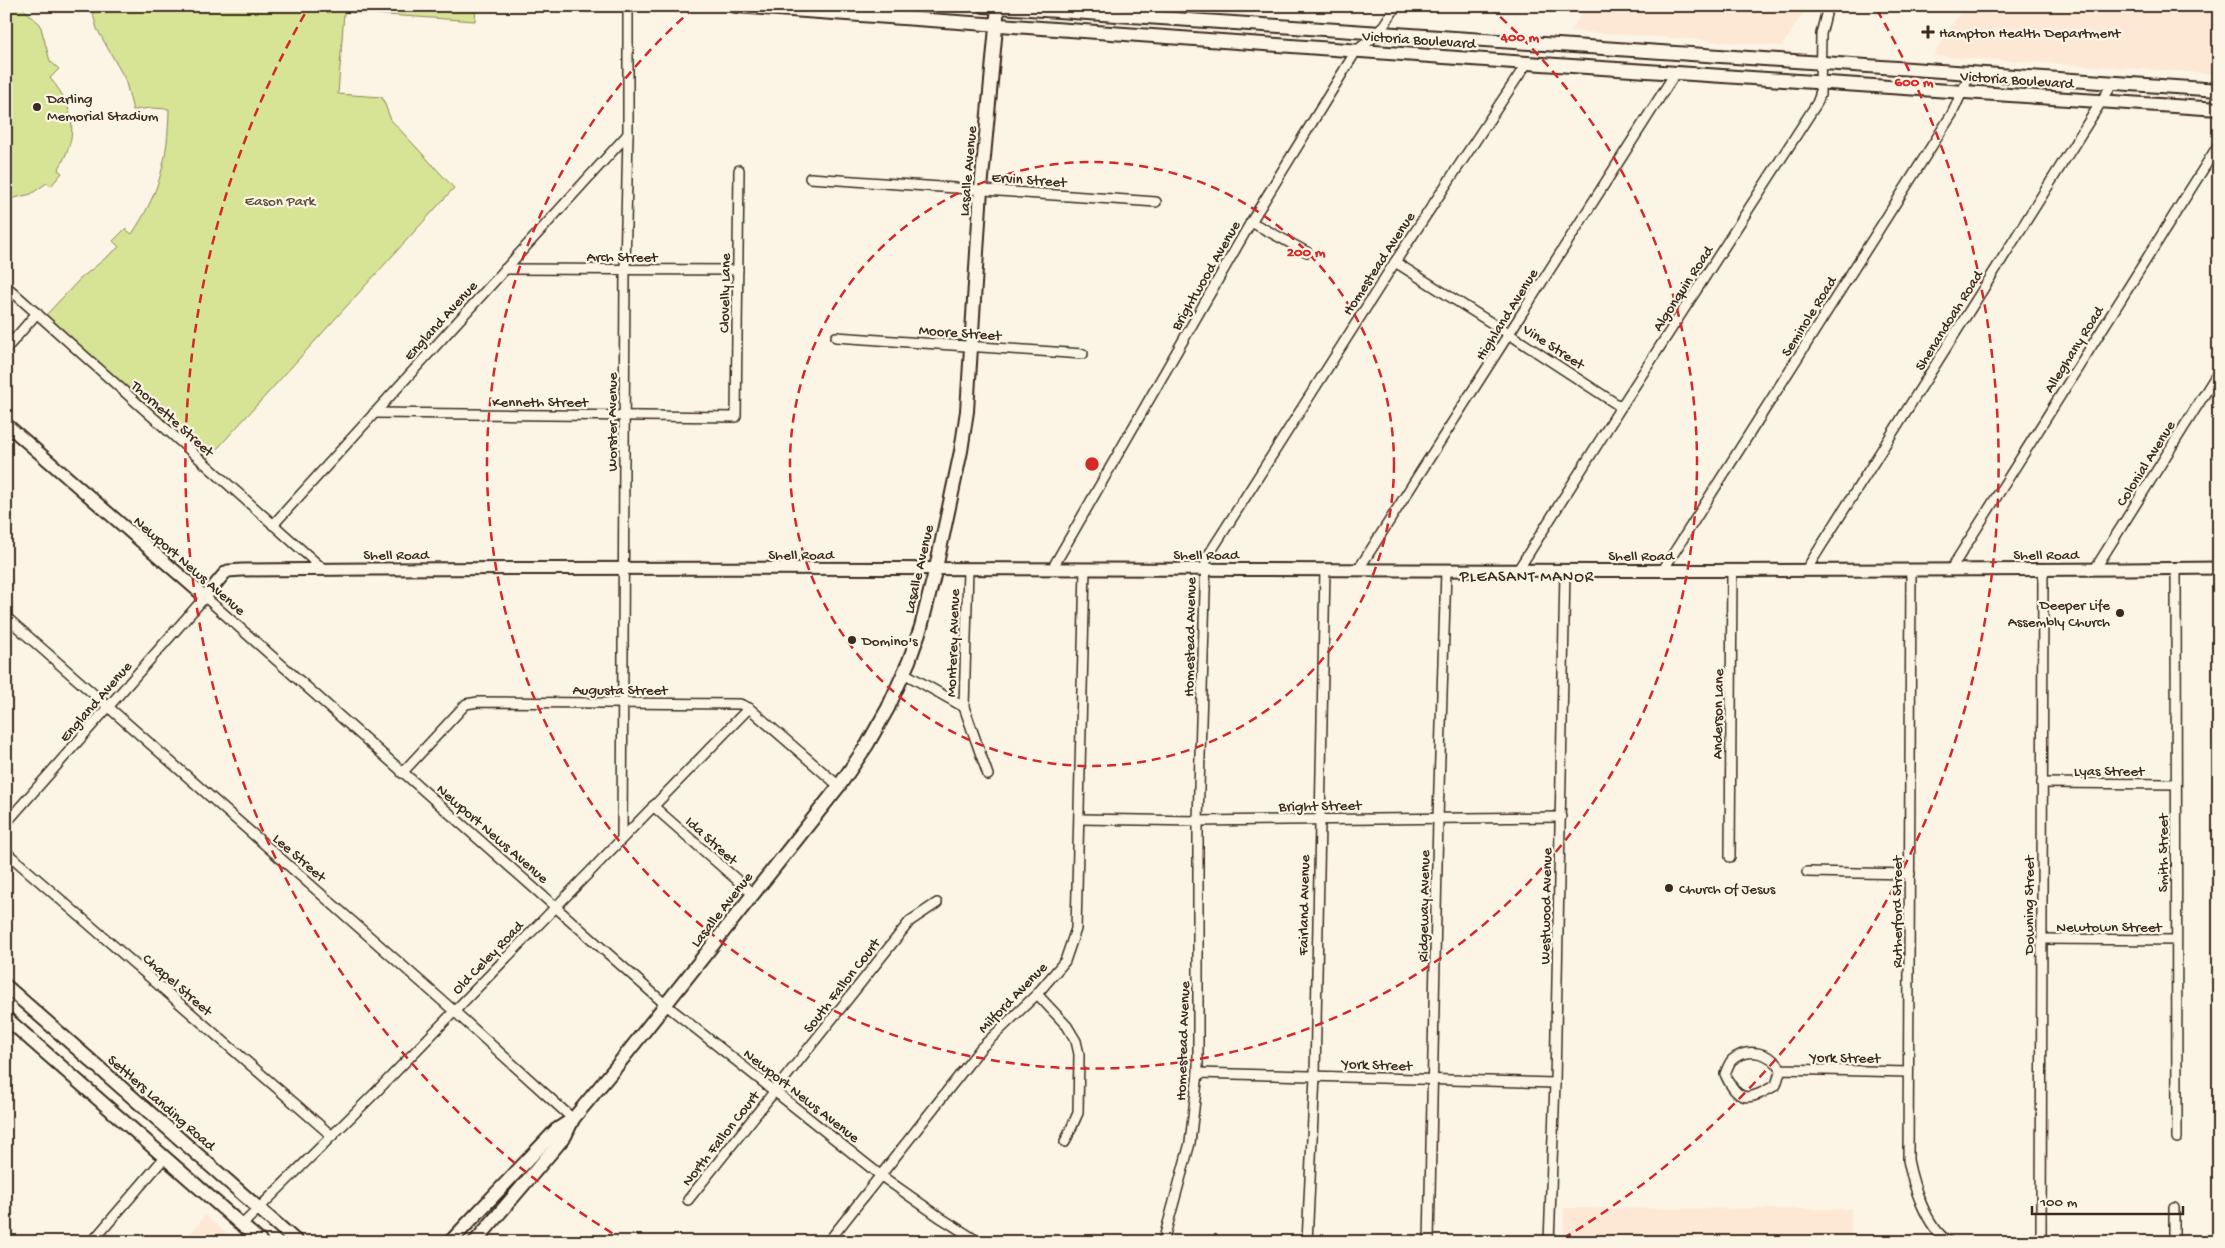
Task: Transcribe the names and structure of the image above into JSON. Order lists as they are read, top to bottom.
{
  "streets": {
    "main road": ["Victoria Boulevard", "Lasalle Avenue", "Settlers Landing Road"],
    "street": [
      "Ervin Street",
      "Arch Street",
      "Homestead Avenue",
      "Brightwood Avenue",
      "Algonquin Road",
      "Clovelly Lane",
      "Highland Avenue",
      "Seminole Road",
      "England Avenue",
      "Shenandoah Road",
      "Moore Street",
      "Vine Street",
      "Alleghany Road",
      "Kenneth Street",
      "Thornette Street",
      "Worster Avenue",
      "Colonial Avenue",
      "Shell Road",
      "Newport News Avenue",
      "Monterey Avenue",
      "Augusta Street",
      "Anderson Lane",
      "Lyas Street",
      "Bright Street",
      "Ida Street",
      "Smith Street",
      "Lee Street",
      "Fairland Avenue",
      "Downing Street",
      "Ridgeway Avenue",
      "Westwood Avenue",
      "Rutherford Street",
      "Newtown Street",
      "Old Celey Road",
      "Chapel Street",
      "South Fallon Court",
      "Milford Avenue",
      "York Street",
      "North Fallon Court"
    ]
  },
  "crossings": [
    ["Victoria Boulevard", "Lasalle Avenue"],
    ["Victoria Boulevard", "Homestead Avenue"],
    ["Victoria Boulevard", "Brightwood Avenue"],
    ["Victoria Boulevard", "Algonquin Road"],
    ["Victoria Boulevard", "Highland Avenue"],
    ["Victoria Boulevard", "Seminole Road"],
    ["Victoria Boulevard", "Shenandoah Road"],
    ["Lasalle Avenue", "Ervin Street"],
    ["Lasalle Avenue", "Moore Street"],
    ["Lasalle Avenue", "Shell Road"],
    ["Lasalle Avenue", "Newport News Avenue"],
    ["Lasalle Avenue", "Ida Street"],
    ["Lasalle Avenue", "Lee Street"],
    ["Arch Street", "Clovelly Lane"],
    ["Arch Street", "England Avenue"],
    ["Arch Street", "Worster Avenue"],
    ["Homestead Avenue", "Vine Street"],
    ["Homestead Avenue", "Shell Road"],
    ["Homestead Avenue", "Bright Street"],
    ["Homestead Avenue", "York Street"],
    ["Brightwood Avenue", "Shell Road"],
    ["Algonquin Road", "Vine Street"],
    ["Algonquin Road", "Shell Road"],
    ["Clovelly Lane", "Kenneth Street"],
    ["Highland Avenue", "Vine Street"],
    ["Highland Avenue", "Shell Road"],
    ["Seminole Road", "Shell Road"],
    ["England Avenue", "Kenneth Street"],
    ["England Avenue", "Thornette Street"],
    ["England Avenue", "Worster Avenue"],
    ["England Avenue", "Shell Road"],
    ["England Avenue", "Newport News Avenue"],
    ["England Avenue", "Lee Street"],
    ["Shenandoah Road", "Shell Road"],
    ["Alleghany Road", "Shell Road"],
    ["Kenneth Street", "Worster Avenue"],
    ["Thornette Street", "Shell Road"],
    ["Worster Avenue", "Shell Road"],
    ["Worster Avenue", "Augusta Street"],
    ["Worster Avenue", "Old Celey Road"],
    ["Colonial Avenue", "Shell Road"],
    ["Shell Road", "Newport News Avenue"],
    ["Shell Road", "Monterey Avenue"],
    ["Shell Road", "Anderson Lane"],
    ["Shell Road", "Smith Street"],
    ["Shell Road", "Fairland Avenue"],
    ["Shell Road", "Downing Street"],
    ["Shell Road", "Ridgeway Avenue"],
    ["Shell Road", "Westwood Avenue"],
    ["Shell Road", "Rutherford Street"],
    ["Shell Road", "Milford Avenue"],
    ["Newport News Avenue", "Augusta Street"],
    ["Newport News Avenue", "Old Celey Road"],
    ["Newport News Avenue", "South Fallon Court"],
    ["Newport News Avenue", "Milford Avenue"],
    ["Newport News Avenue", "North Fallon Court"],
    ["Augusta Street", "Old Celey Road"],
    ["Lyas Street", "Smith Street"],
    ["Lyas Street", "Downing Street"],
    ["Bright Street", "Fairland Avenue"],
    ["Bright Street", "Ridgeway Avenue"],
    ["Bright Street", "Westwood Avenue"],
    ["Bright Street", "Milford Avenue"],
    ["Ida Street", "Old Celey Road"],
    ["Smith Street", "Newtown Street"],
    ["Lee Street", "Old Celey Road"],
    ["Fairland Avenue", "York Street"],
    ["Downing Street", "Newtown Street"],
    ["Ridgeway Avenue", "York Street"],
    ["Westwood Avenue", "York Street"],
    ["Rutherford Street", "York Street"],
    ["Old Celey Road", "Chapel Street"],
    ["Old Celey Road", "Settlers Landing Road"],
    ["South Fallon Court", "North Fallon Court"]
  ],
  "districts": ["PLEASANT MANOR"],
  "parks": ["Eason Park"],
  "places": {
    "health": ["Hampton Health Department"],
    "other": [
      "Darling Memorial Stadium",
      "Deeper Life Assembly Church",
      "Domino's",
      "Church Of Jesus"
    ]
  },
  "scale_bar": "100 m",
  "rings": ["400 m", "600 m", "200 m"]
}
